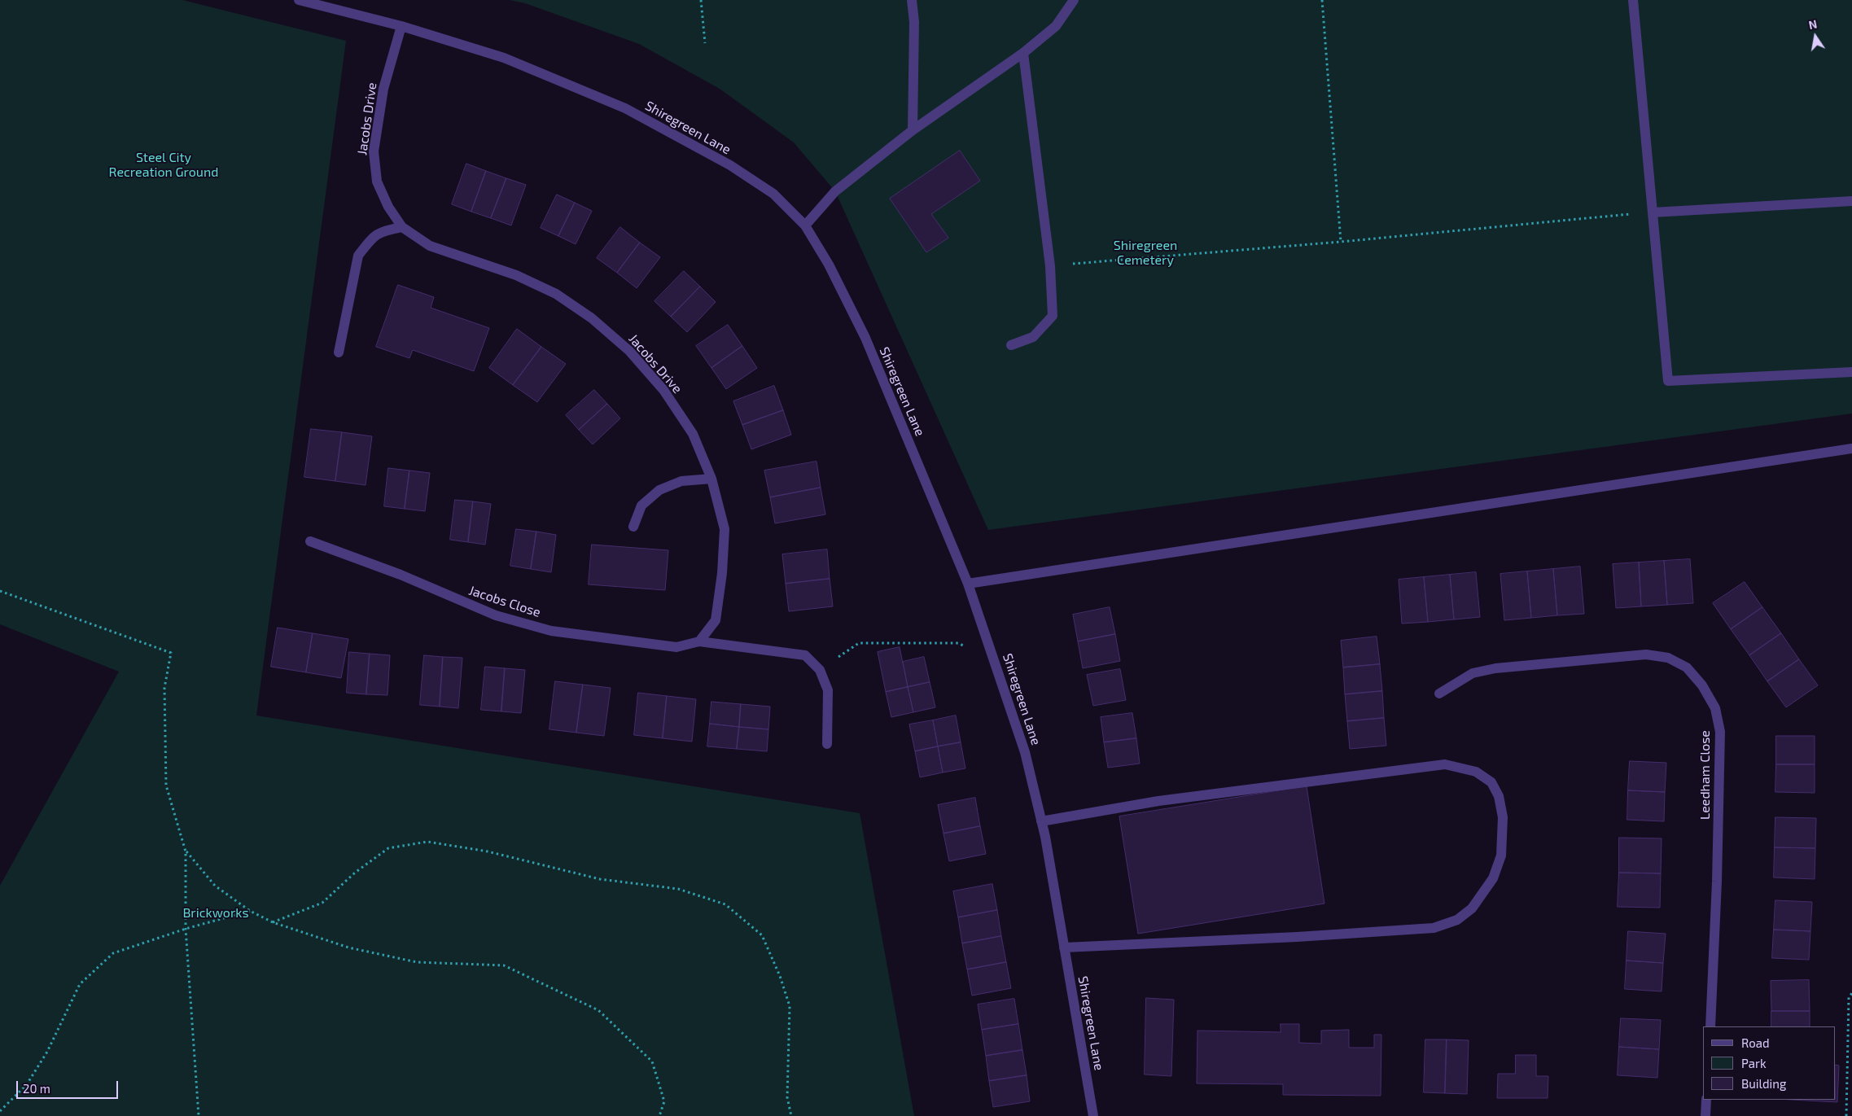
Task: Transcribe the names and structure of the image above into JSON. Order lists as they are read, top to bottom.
{
  "streets": {
    "street": [
      "Jacobs Drive",
      "Shiregreen Lane",
      "Jacobs Close",
      "Leedham Close"
    ]
  },
  "crossings": [
    ["Jacobs Drive", "Shiregreen Lane"],
    ["Jacobs Drive", "Jacobs Close"]
  ],
  "parks": ["Steel City Recreation Ground", "Shiregreen Cemetery", "Brickworks"],
  "legend": ["Road", "Park", "Building"],
  "scale_bar": "20 m",
  "north": "top"
}
